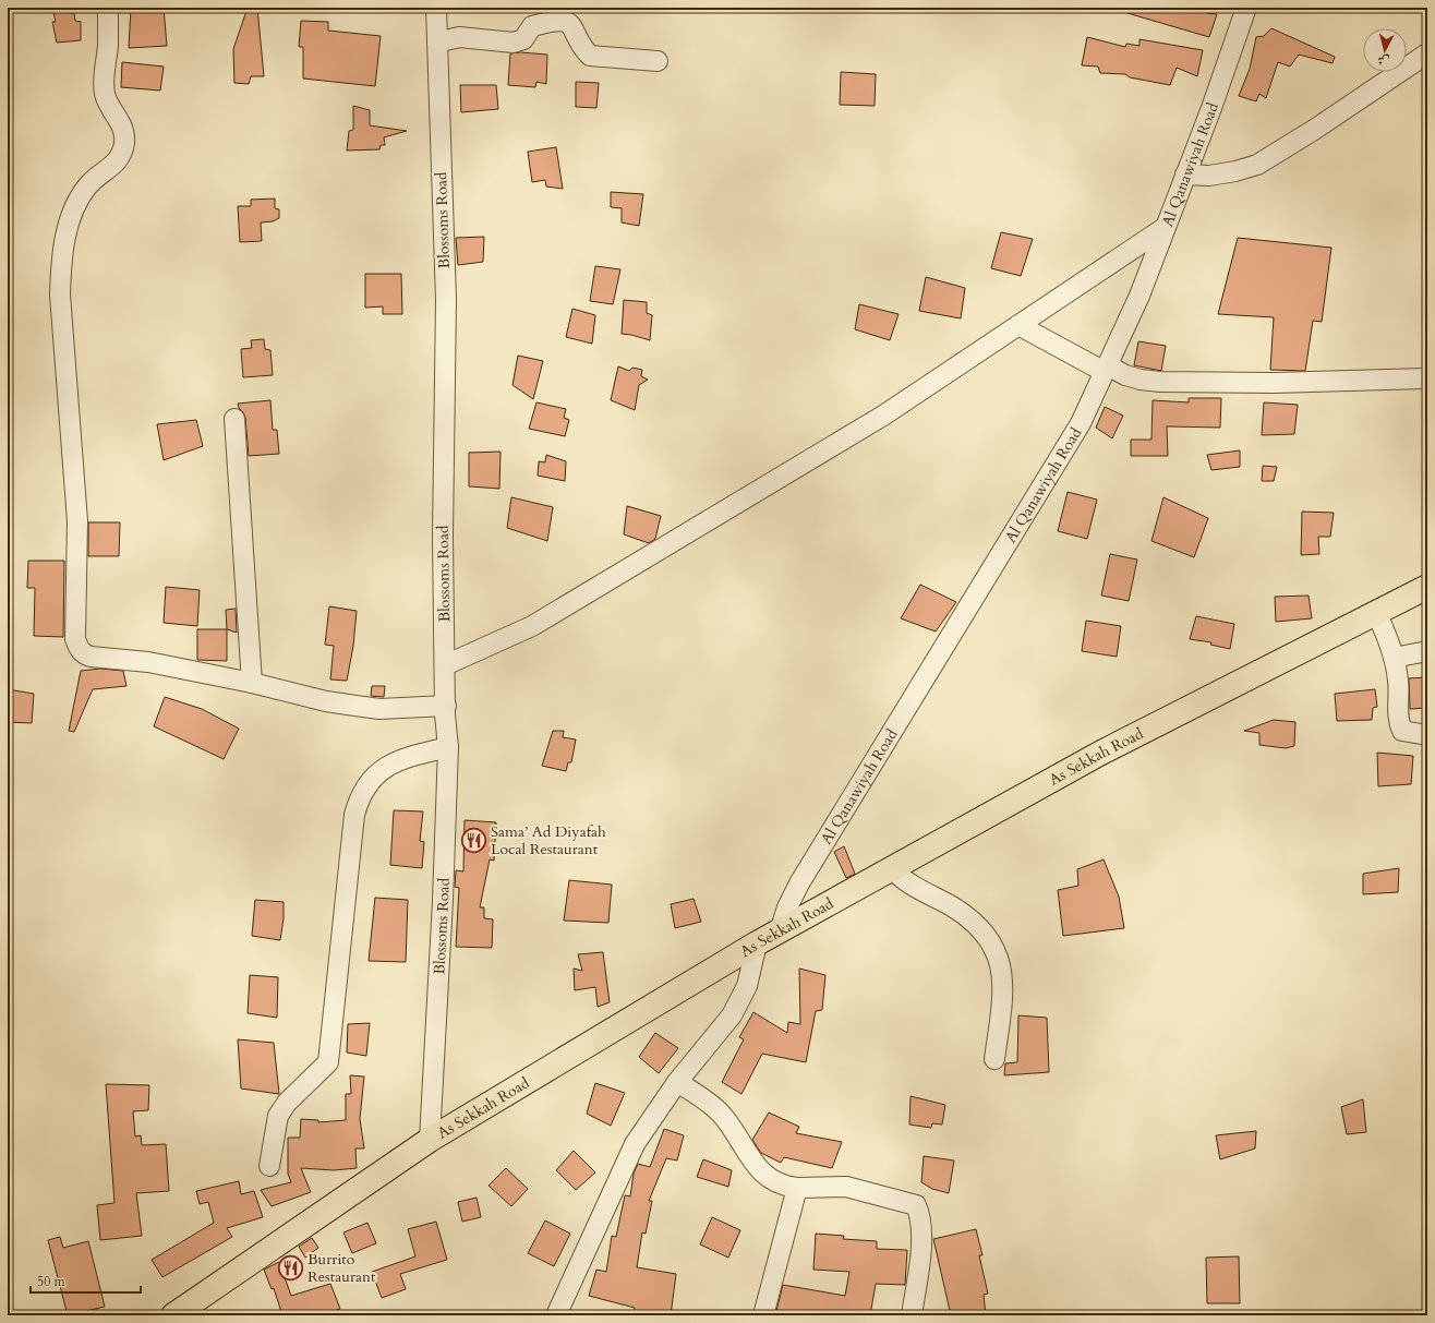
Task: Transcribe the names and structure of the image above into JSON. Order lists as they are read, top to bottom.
{
  "streets": {
    "main road": ["As Sekkah Road"],
    "street": ["Al Qanawiyah Road", "Blossoms Road"]
  },
  "crossings": [
    ["Al Qanawiyah Road", "As Sekkah Road"],
    ["Blossoms Road", "As Sekkah Road"]
  ],
  "places": {
    "restaurant": ["Sama’ Ad Diyafah Local Restaurant", "Burrito Restaurant"]
  },
  "scale_bar": "50 m",
  "north": "bottom"
}
